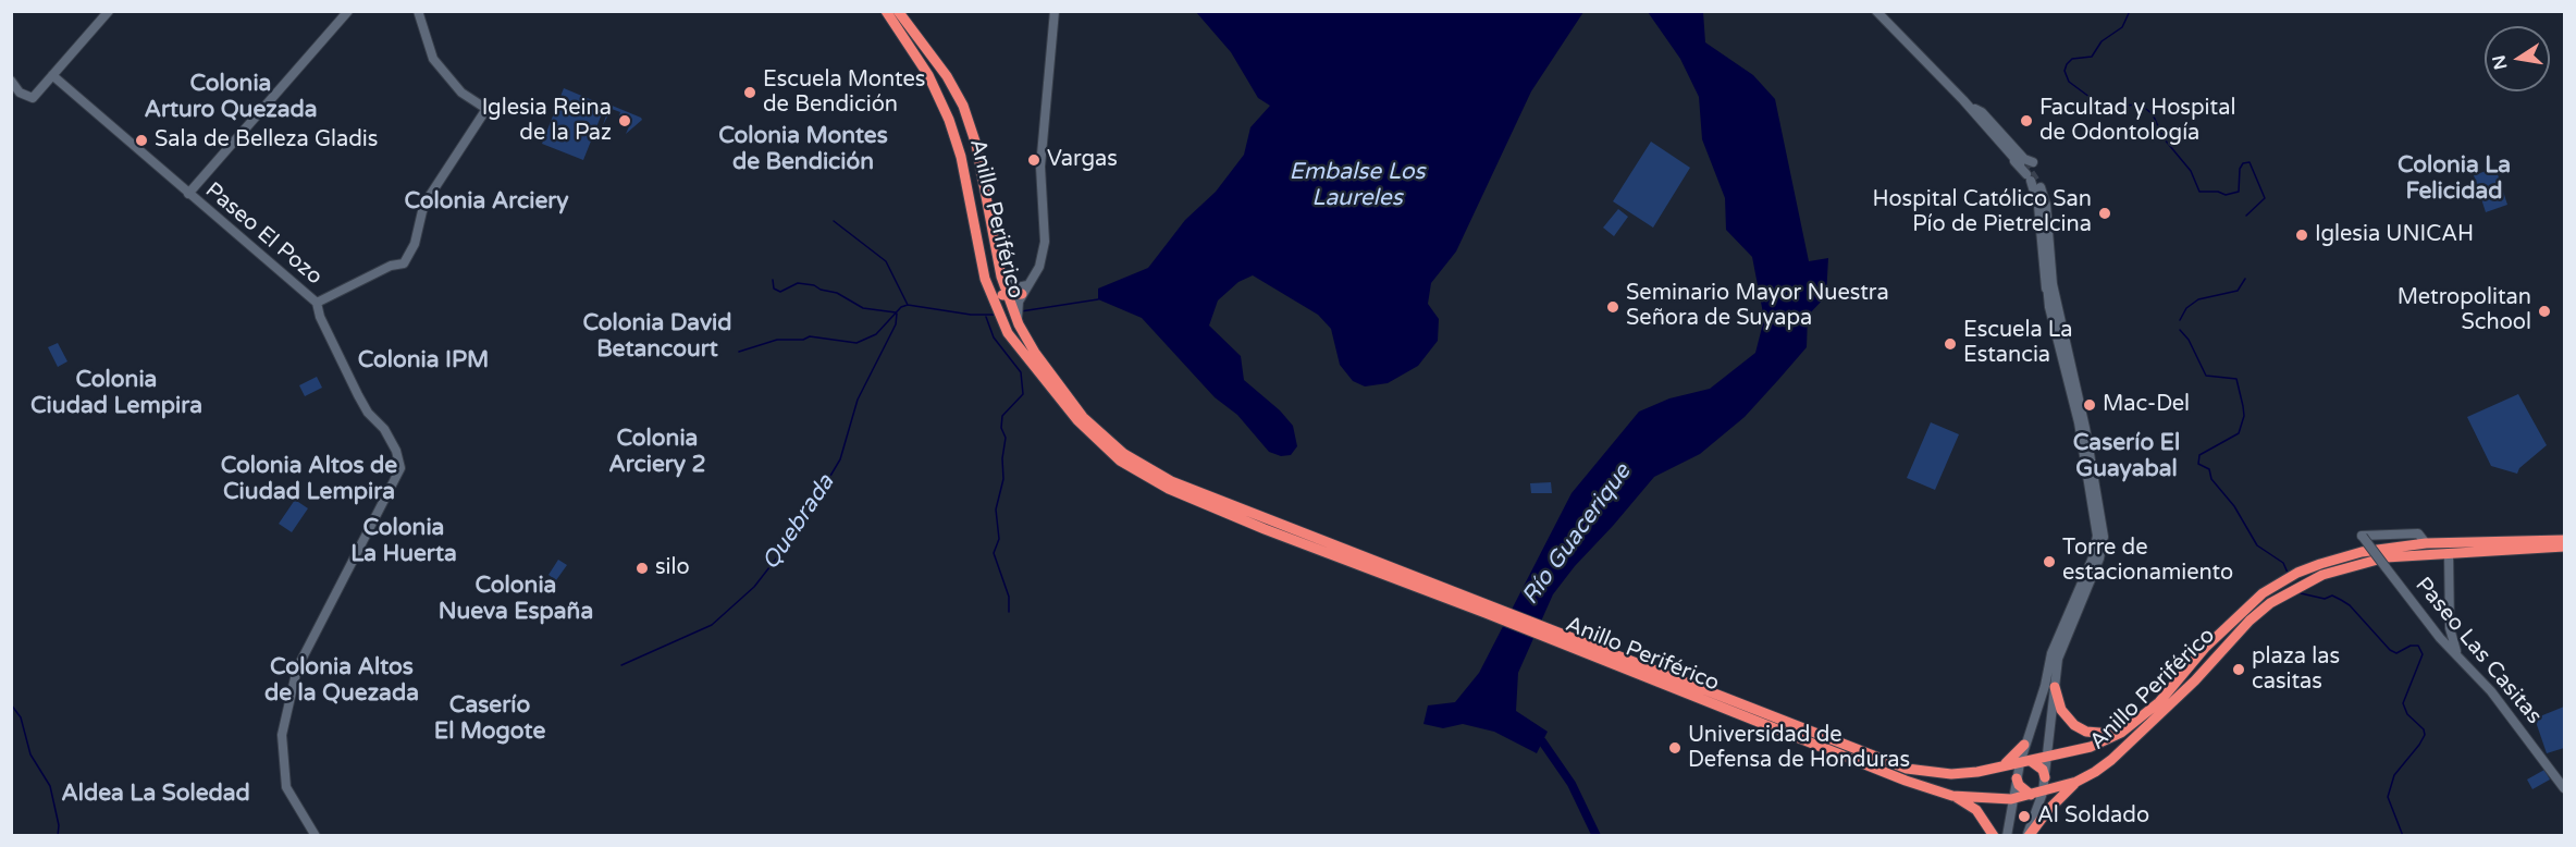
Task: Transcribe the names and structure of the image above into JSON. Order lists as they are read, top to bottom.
{
  "streets": {
    "highway": ["Anillo Periférico"],
    "street": ["Paseo El Pozo", "Paseo Las Casitas"]
  },
  "crossings": [
    ["Anillo Periférico", "Paseo Las Casitas"]
  ],
  "districts": [
    "Colonia Arturo Quezada",
    "Colonia Montes de Bendición",
    "Colonia La Felicidad",
    "Colonia Arciery",
    "Colonia David Betancourt",
    "Colonia IPM",
    "Colonia Ciudad Lempira",
    "Colonia Arciery 2",
    "Caserío El Guayabal",
    "Colonia Altos de Ciudad Lempira",
    "Colonia La Huerta",
    "Colonia Nueva España",
    "Colonia Altos de la Quezada",
    "Caserío El Mogote",
    "Aldea La Soledad"
  ],
  "water": ["Embalse Los Laureles", "Quebrada", "Río Guacerique"],
  "places": [
    "Escuela Montes de Bendición",
    "Iglesia Reina de la Paz",
    "Facultad y Hospital de Odontología",
    "Sala de Belleza Gladis",
    "Vargas",
    "Hospital Católico San Pío de Pietrelcina",
    "Iglesia UNICAH",
    "Seminario Mayor Nuestra Señora de Suyapa",
    "Metropolitan School",
    "Escuela La Estancia",
    "Mac-Del",
    "Torre de estacionamiento",
    "silo",
    "plaza las casitas",
    "Universidad de Defensa de Honduras",
    "Al Soldado"
  ],
  "north": "left"
}
